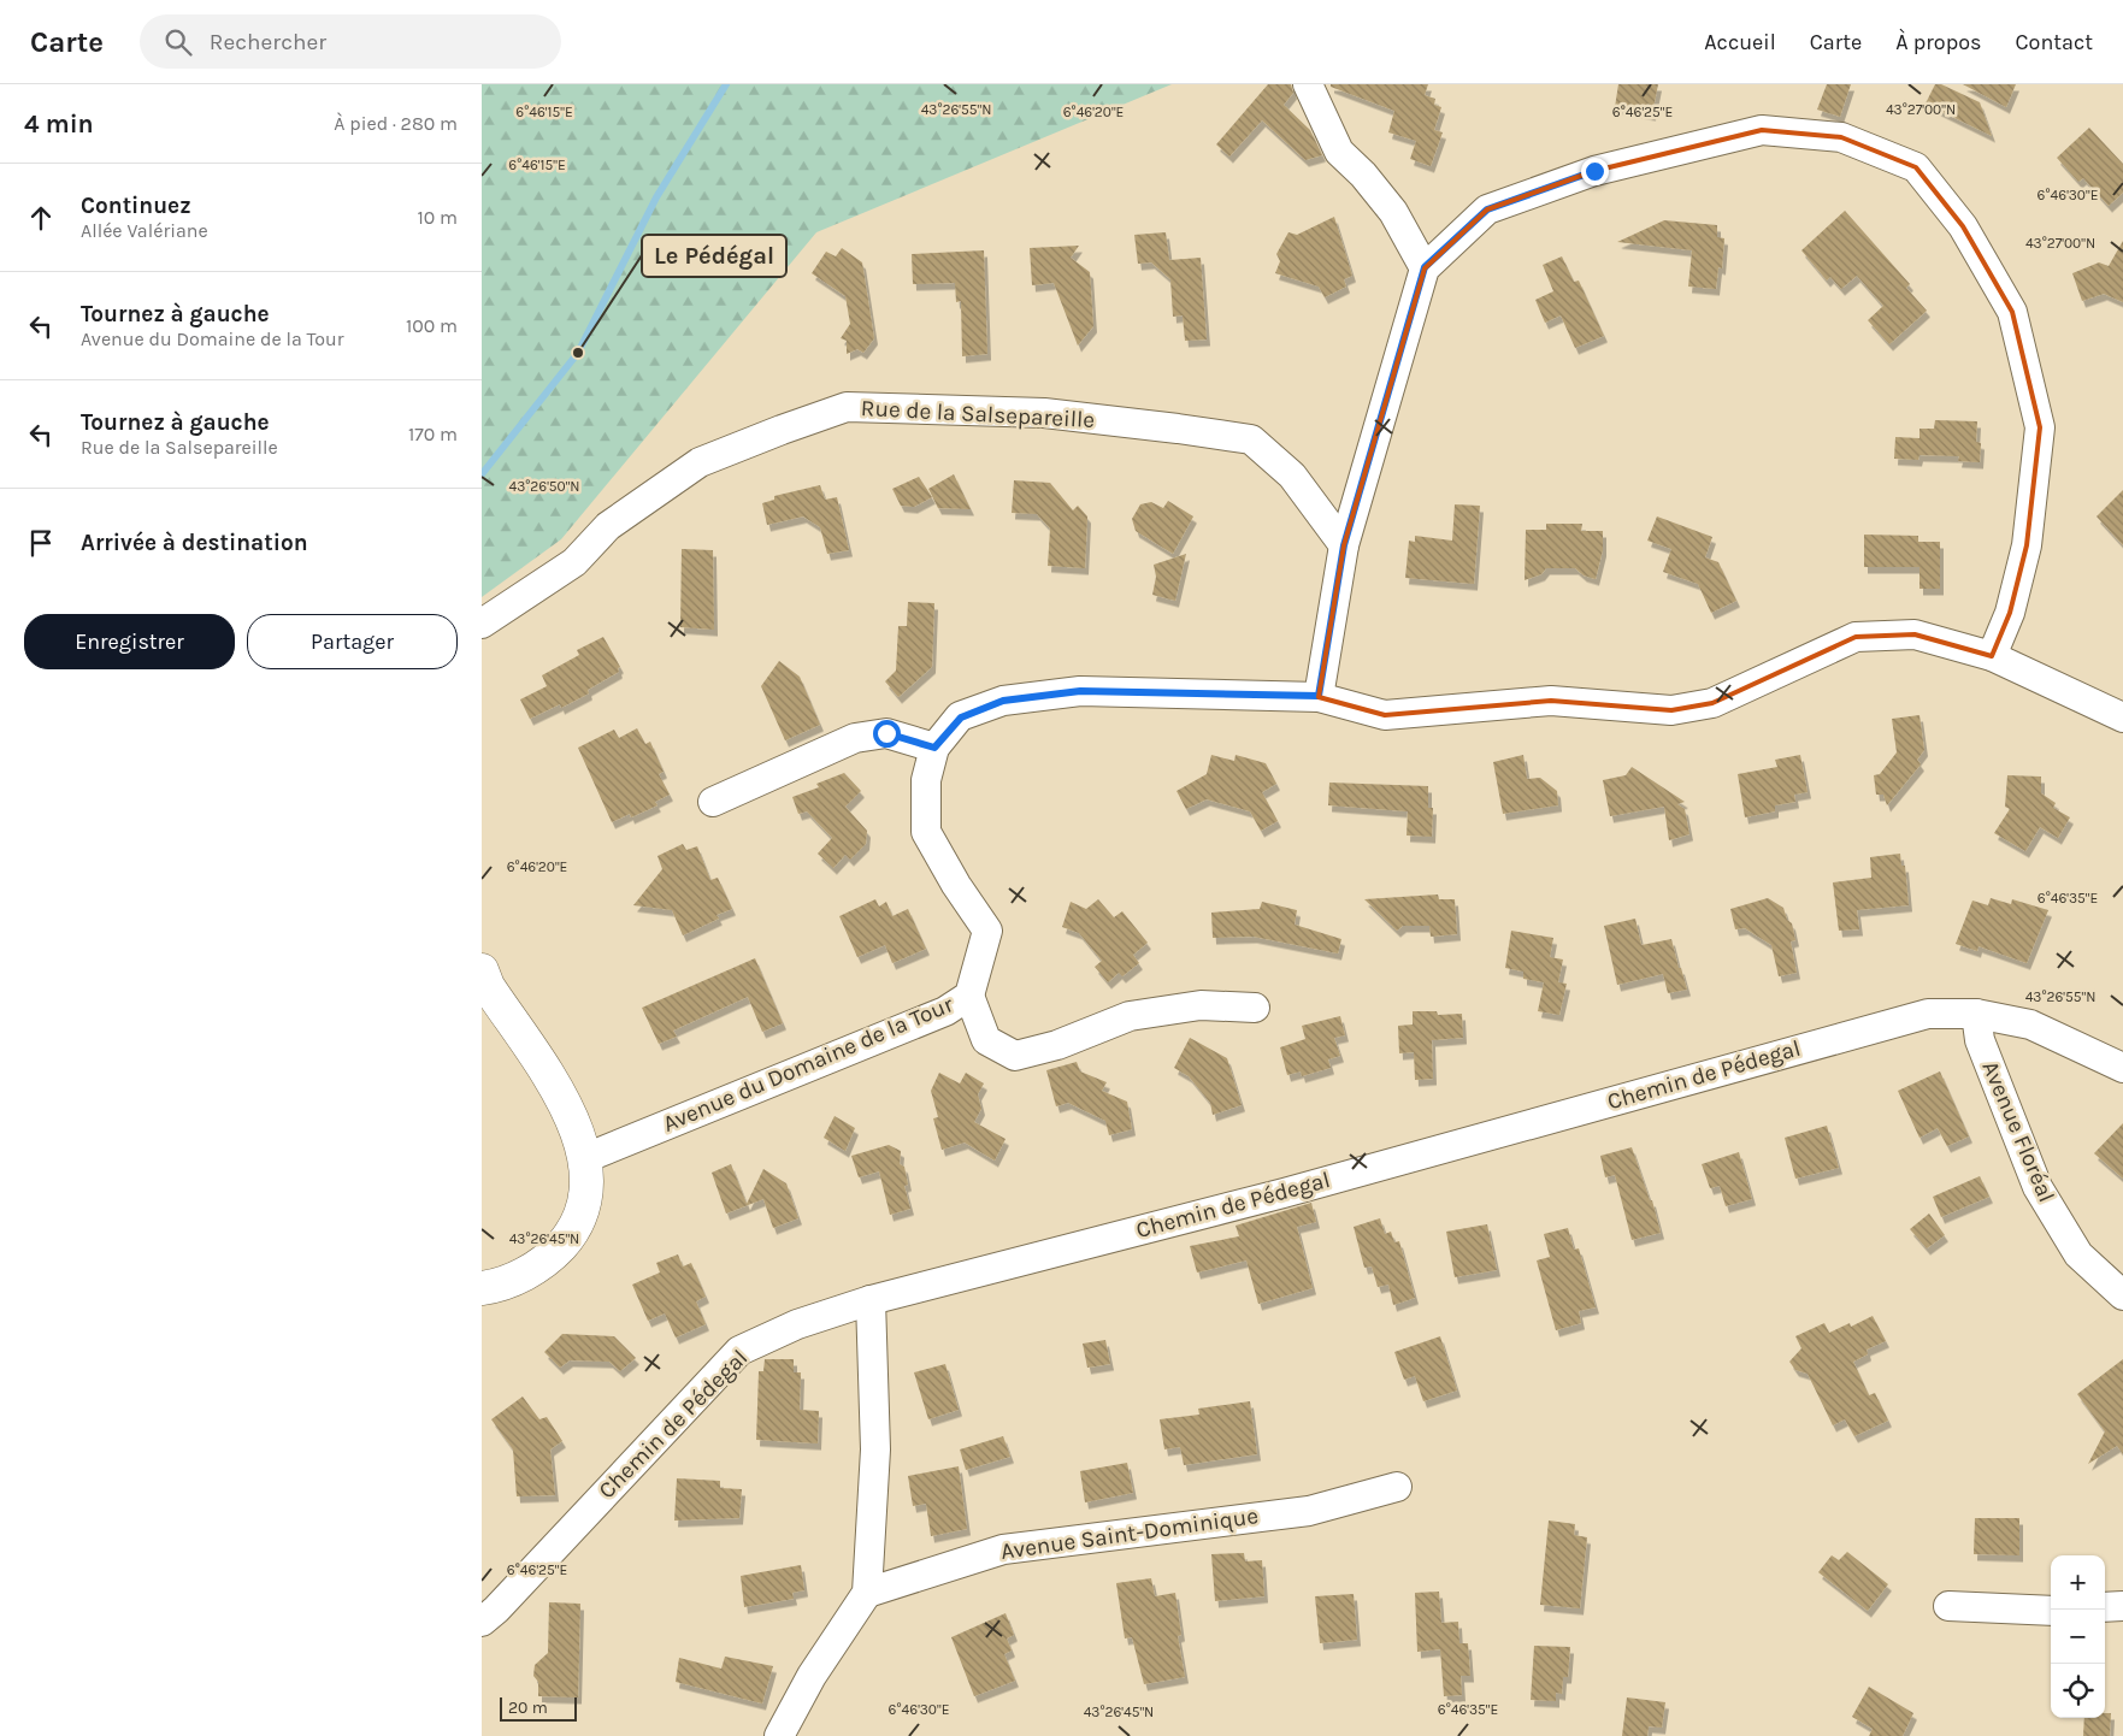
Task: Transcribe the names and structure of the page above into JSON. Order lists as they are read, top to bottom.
{
  "streets": {
    "street": [
      "Rue de la Salsepareille",
      "Avenue du Domaine de la Tour",
      "Chemin de Pédegal",
      "Avenue Floréal",
      "Avenue Saint-Dominique"
    ]
  },
  "crossings": [
    ["Chemin de Pédegal", "Avenue Floréal"]
  ],
  "places": ["Le Pédégal"],
  "scale_bar": "20 m",
  "page": {
    "header": "Carte",
    "search": "Rechercher",
    "nav": [
      "Accueil",
      "Carte",
      "À propos",
      "Contact"
    ],
    "heading": ["4 min", "À pied · 280 m"],
    "list": [
      ["Continuez", "Allée Valériane", "10 m"],
      ["Tournez à gauche", "Avenue du Domaine de la Tour", "100 m"],
      ["Tournez à gauche", "Rue de la Salsepareille", "170 m"],
      "Arrivée à destination"
    ],
    "buttons": ["Enregistrer", "Partager"],
    "map_buttons": ["+", "−"],
    "scale": "20 m"
  },
  "coordinates": [
    "43°26'55\"N",
    "43°27'00\"N",
    "6°46'20\"E",
    "6°46'25\"E",
    "6°46'15\"E",
    "6°46'30\"E",
    "43°26'50\"N",
    "6°46'35\"E",
    "43°26'45\"N"
  ]
}
